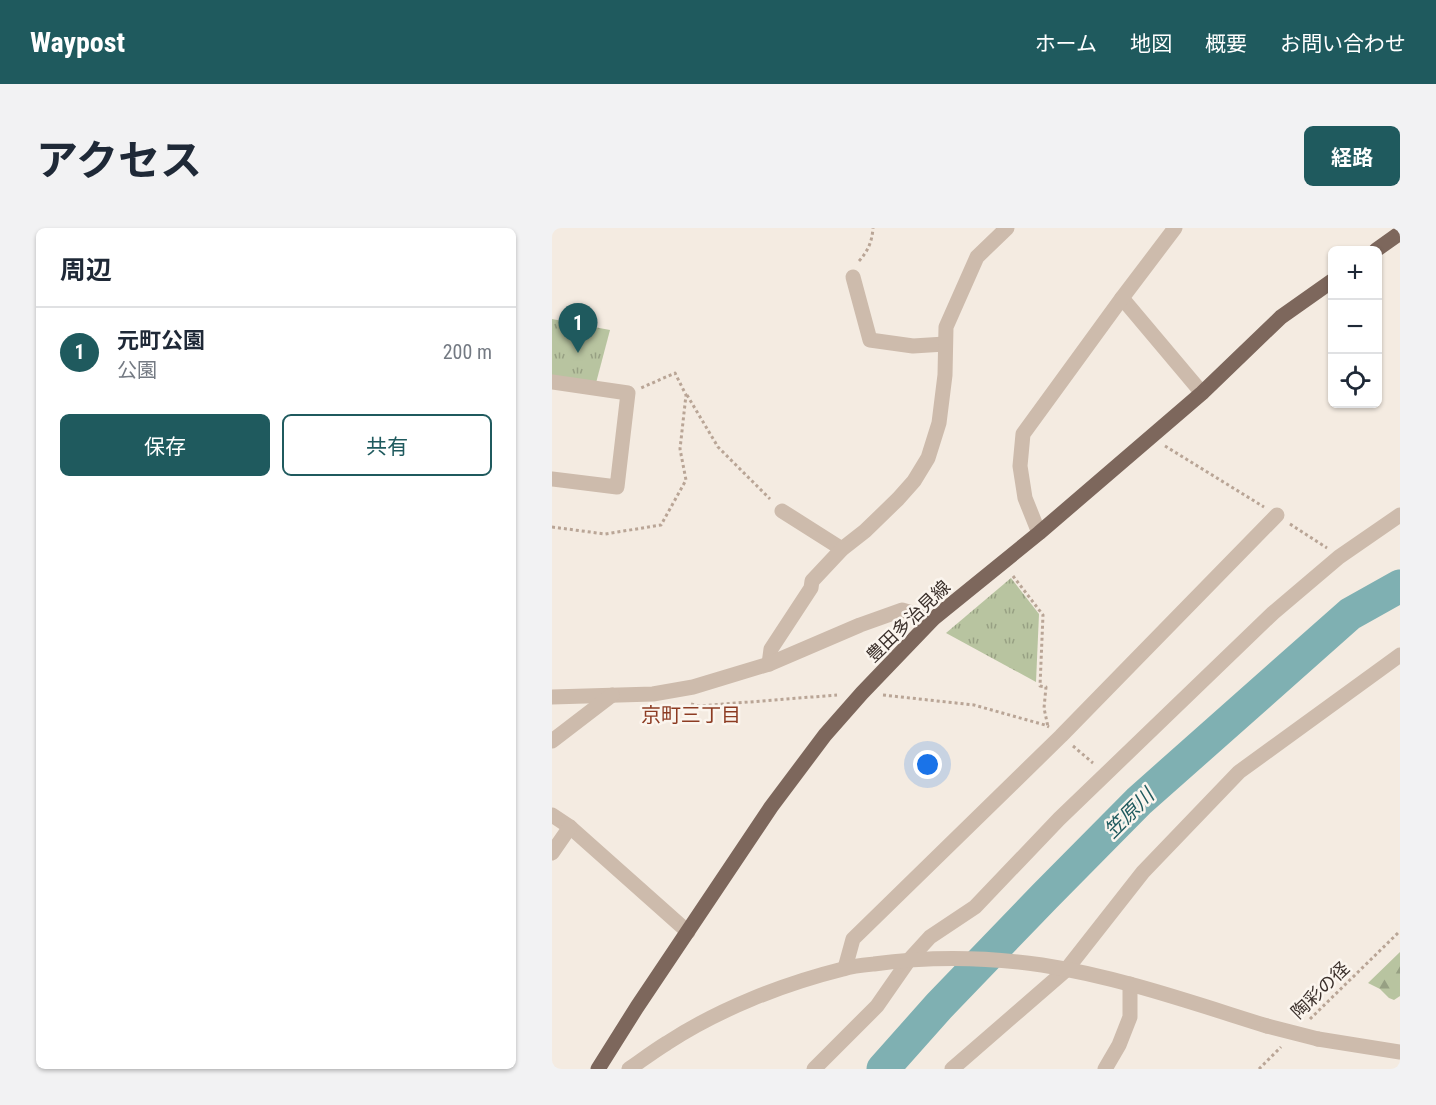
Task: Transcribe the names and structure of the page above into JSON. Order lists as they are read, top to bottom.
{
  "streets": {
    "main road": ["豊田多治見線"],
    "path": ["陶彩の径"]
  },
  "districts": ["京町三丁目"],
  "water": ["笠原川"],
  "page": {
    "header": "Waypost",
    "nav": [
      "ホーム",
      "地図",
      "概要",
      "お問い合わせ"
    ],
    "title": "アクセス",
    "buttons": [
      "経路",
      ["保存", "共有"]
    ],
    "heading": "周辺",
    "map_buttons": ["+", "−"],
    "pins": "1",
    "list": [
      {
        "mark": "1",
        "name": "元町公園",
        "note": "公園",
        "value": "200 m"
      }
    ]
  }
}
